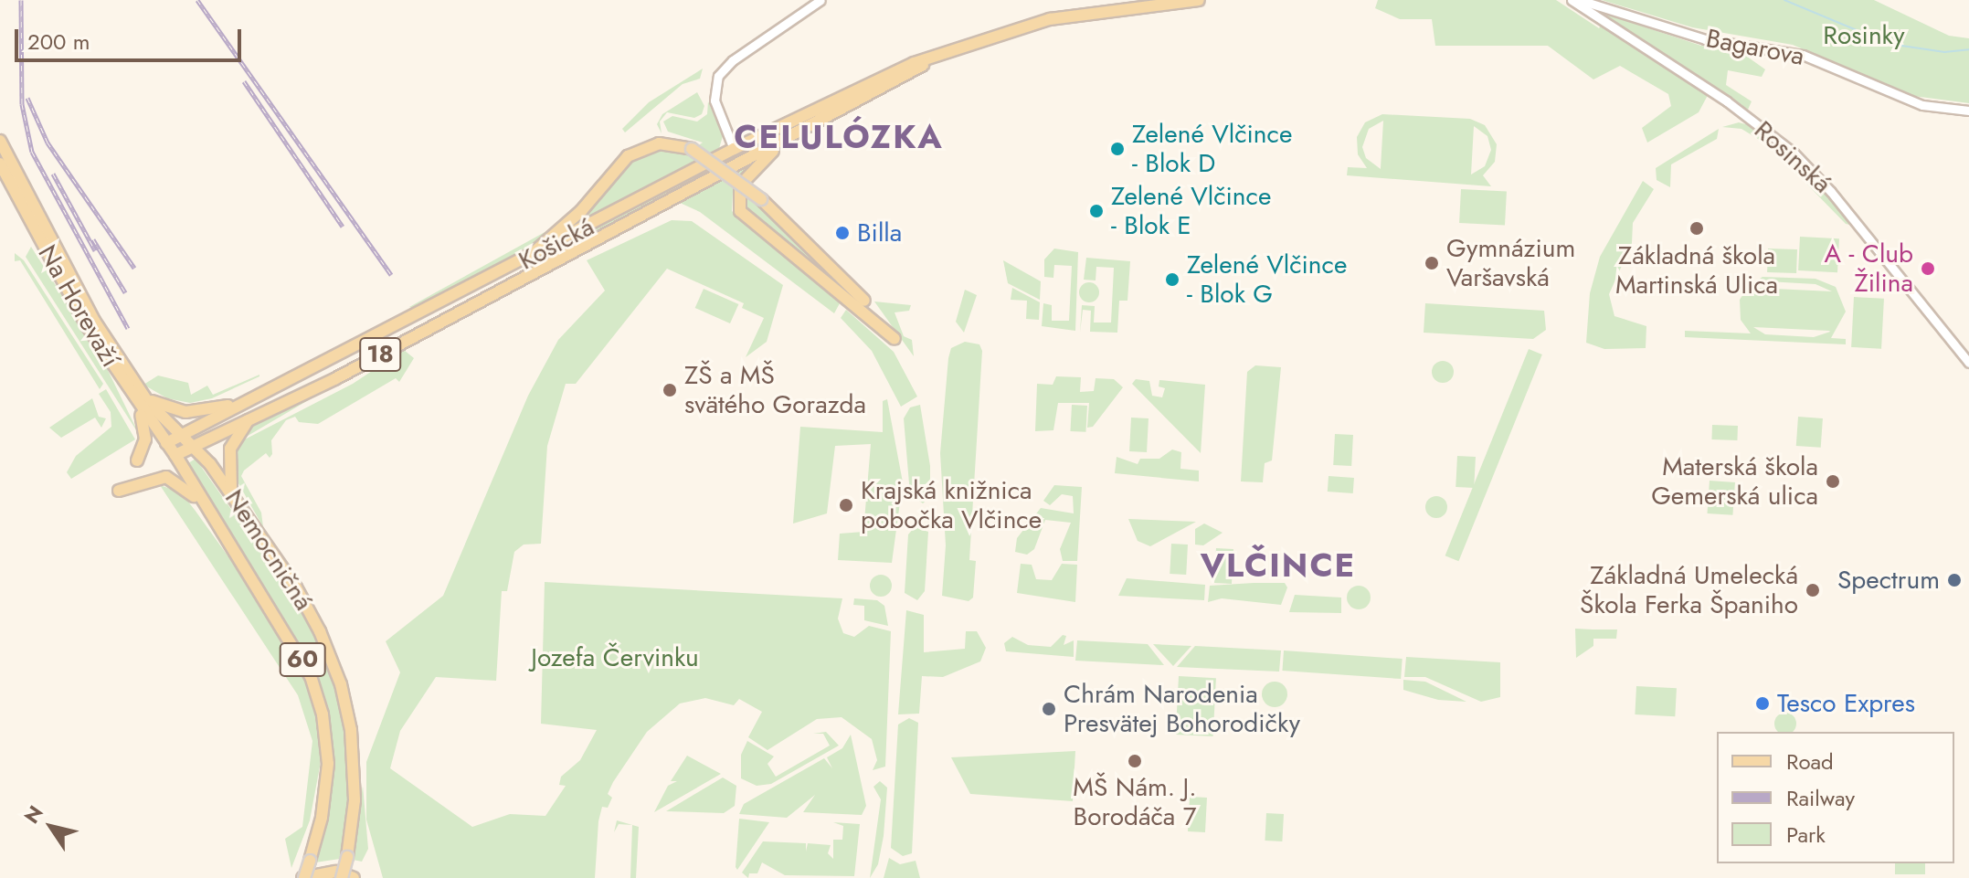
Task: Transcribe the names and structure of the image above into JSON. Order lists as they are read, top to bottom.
{
  "streets": {
    "main road": [
      "Košická",
      "Na Horevaží",
      "18",
      "Nemocničná",
      "60"
    ],
    "street": ["Bagarova", "Rosinská"]
  },
  "crossings": [
    ["Košická", "Na Horevaží"],
    ["Košická", "18"],
    ["Košická", "Nemocničná"],
    ["Košická", "60"],
    ["Na Horevaží", "18"],
    ["Na Horevaží", "60"],
    ["18", "Nemocničná"],
    ["18", "60"],
    ["Nemocničná", "60"]
  ],
  "districts": ["CELULÓZKA", "VLČINCE"],
  "parks": ["Rosinky", "Jozefa Červinku"],
  "places": [
    "Zelené Vlčince - Blok D",
    "Zelené Vlčince - Blok E",
    "Základná škola Martinská Ulica",
    "Billa",
    "Gymnázium Varšavská",
    "A - Club Žilina",
    "Zelené Vlčince - Blok G",
    "ZŠ a MŠ svätého Gorazda",
    "Materská škola Gemerská ulica",
    "Krajská knižnica pobočka Vlčince",
    "Spectrum",
    "Základná Umelecká Škola Ferka Španiho",
    "Tesco Expres",
    "Chrám Narodenia Presvätej Bohorodičky",
    "MŠ Nám. J. Borodáča 7"
  ],
  "legend": ["Road", "Railway", "Park"],
  "scale_bar": "200 m",
  "north": "top left"
}
